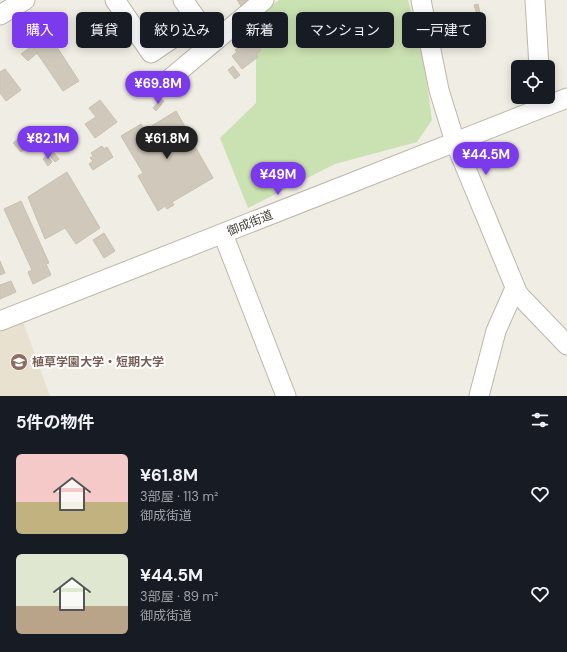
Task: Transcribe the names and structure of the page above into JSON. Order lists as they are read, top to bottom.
{
  "streets": {
    "street": ["御成街道"]
  },
  "places": {
    "school or university": ["植草学園大学・短期大学"]
  },
  "page": {
    "chip": [
      "購入",
      "賃貸",
      "絞り込み",
      "新着",
      "マンション",
      "一戸建て"
    ],
    "price": [
      "¥69.8M",
      "¥82.1M",
      "¥61.8M",
      "¥44.5M",
      "¥49M"
    ],
    "heading": "5件の物件",
    "list": [
      {
        "name": "¥61.8M",
        "note": "3部屋 · 113 m² · 御成街道"
      },
      {
        "name": "¥44.5M",
        "note": "3部屋 · 89 m² · 御成街道"
      }
    ]
  }
}
